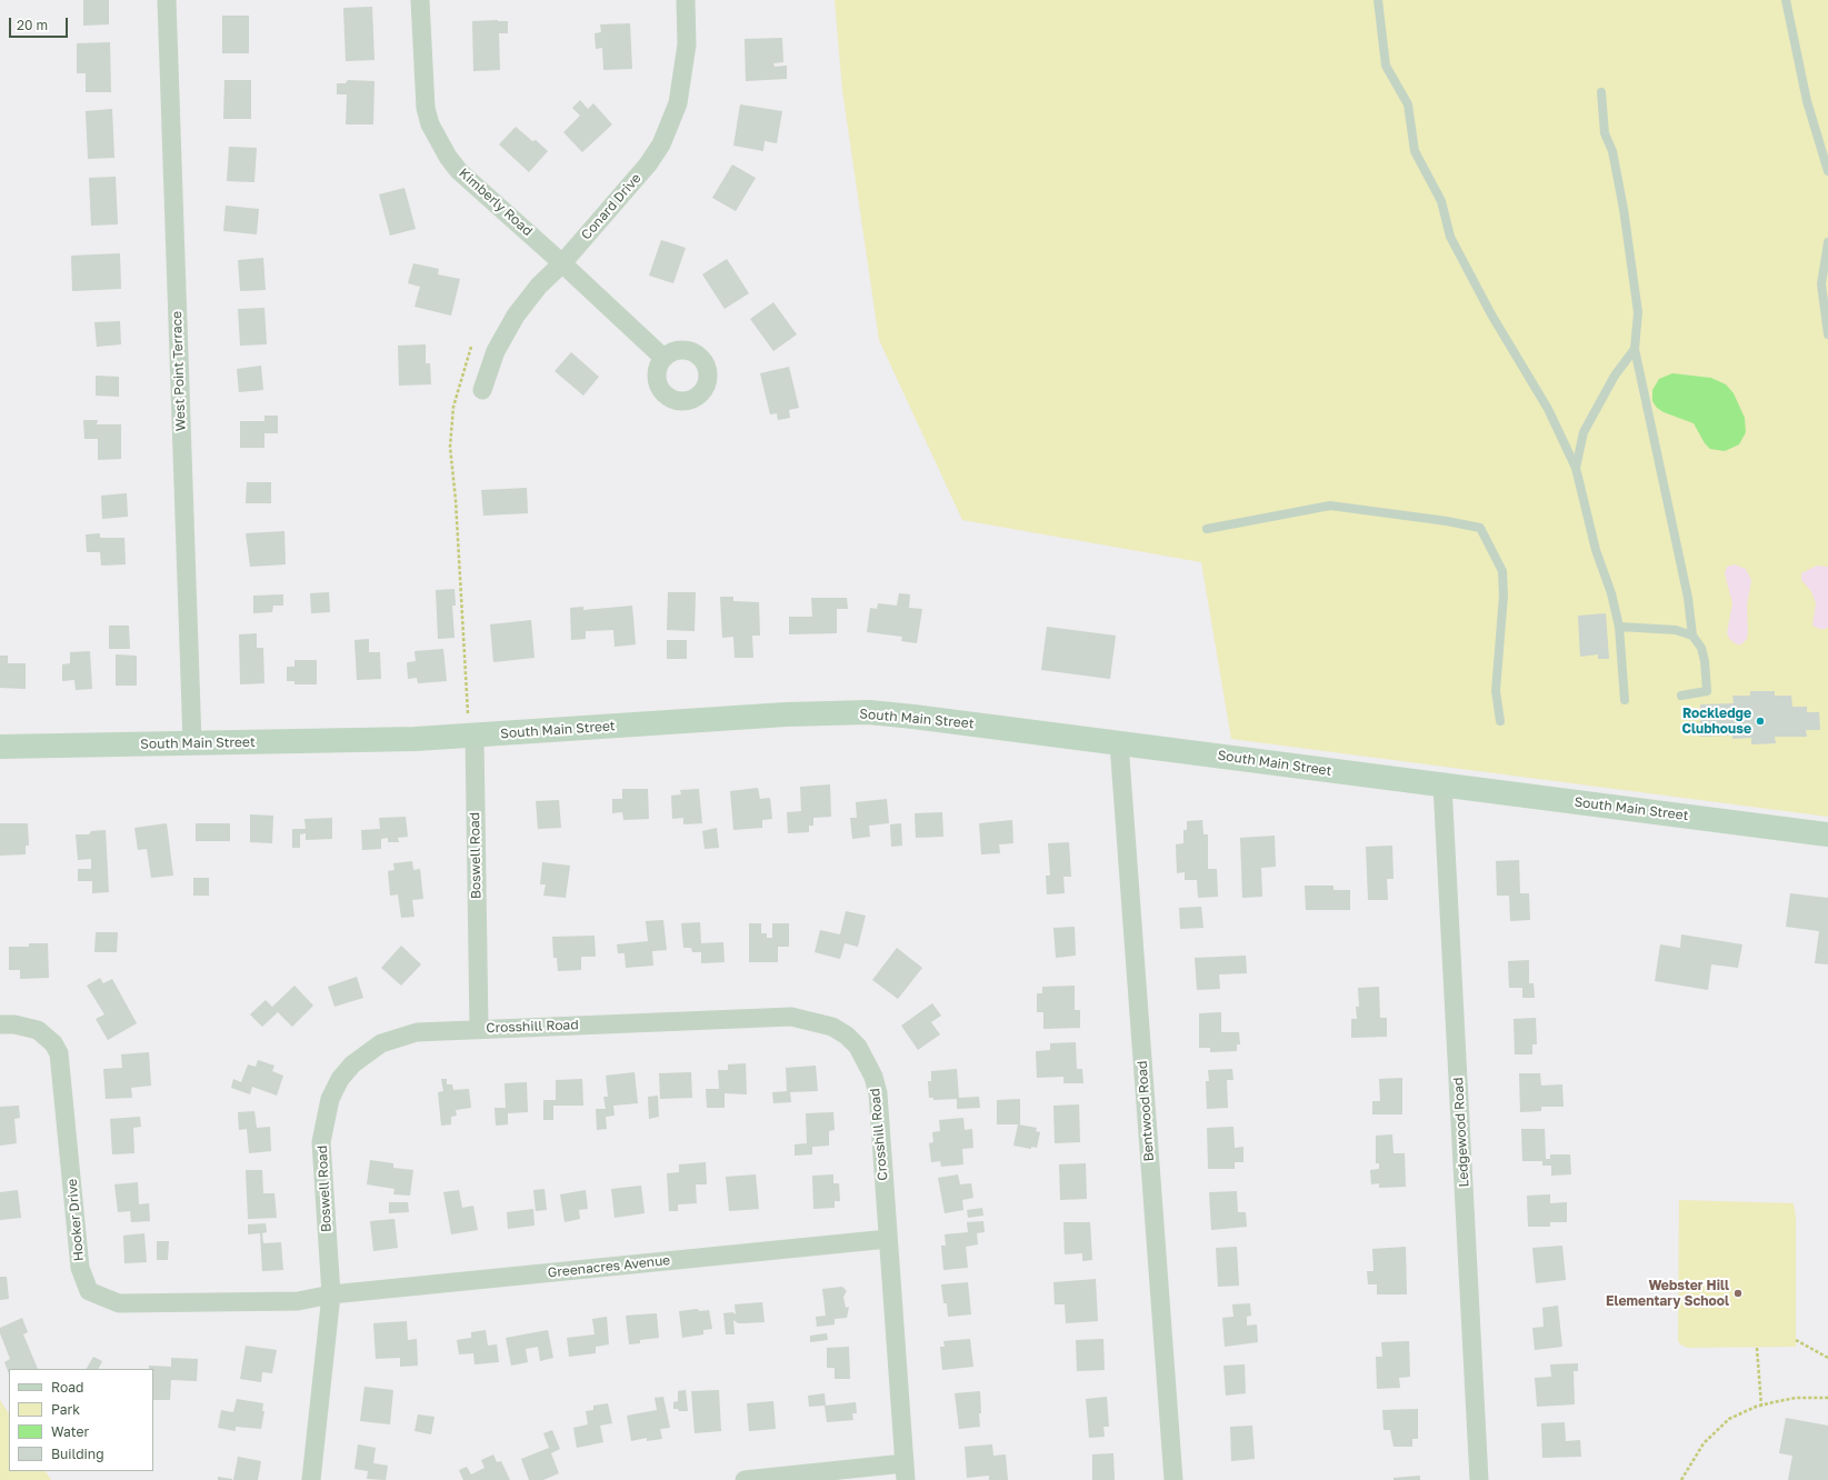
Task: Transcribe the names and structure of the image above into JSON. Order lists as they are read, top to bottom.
{
  "streets": {
    "main road": ["South Main Street"],
    "street": [
      "Kimberly Road",
      "Conard Drive",
      "West Point Terrace",
      "Boswell Road",
      "Crosshill Road",
      "Bentwood Road",
      "Ledgewood Road",
      "Hooker Drive",
      "Greenacres Avenue"
    ]
  },
  "crossings": [
    ["Kimberly Road", "Conard Drive"],
    ["West Point Terrace", "South Main Street"],
    ["South Main Street", "Boswell Road"],
    ["South Main Street", "Bentwood Road"],
    ["South Main Street", "Ledgewood Road"],
    ["Boswell Road", "Crosshill Road"],
    ["Boswell Road", "Hooker Drive"],
    ["Boswell Road", "Greenacres Avenue"],
    ["Crosshill Road", "Greenacres Avenue"],
    ["Hooker Drive", "Greenacres Avenue"]
  ],
  "places": ["Rockledge Clubhouse", "Webster Hill Elementary School"],
  "legend": [
    "Road",
    "Park",
    "Water",
    "Building"
  ],
  "scale_bar": "20 m"
}
